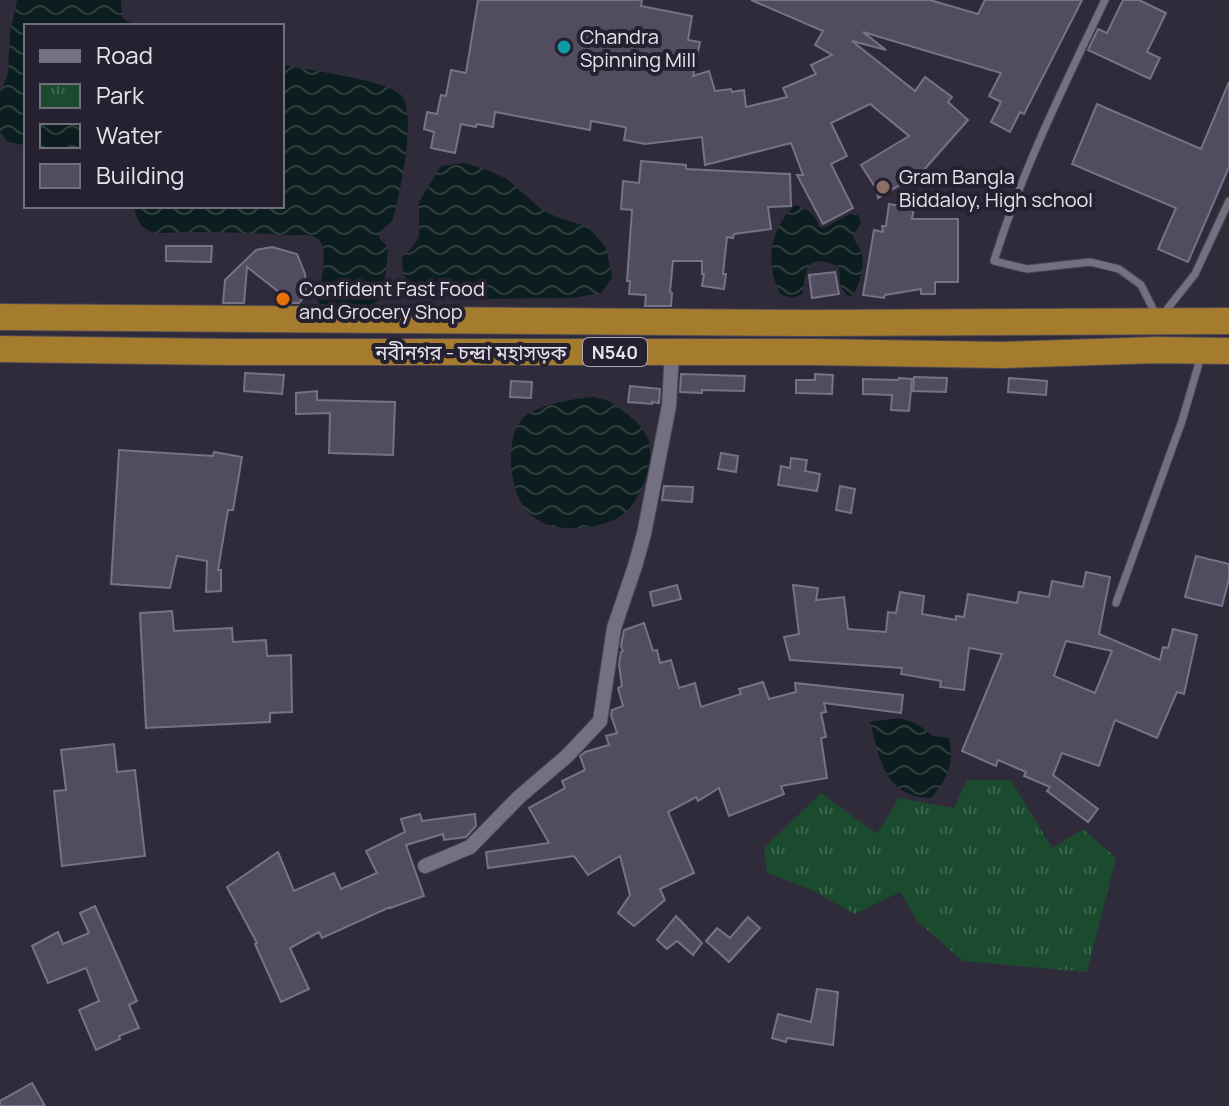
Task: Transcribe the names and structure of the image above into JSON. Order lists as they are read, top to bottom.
{
  "streets": {
    "highway": ["নবীনগর - চন্দ্রা মহাসড়ক", "N540"]
  },
  "places": ["Chandra Spinning Mill", "Gram Bangla Biddaloy, High school", "Confident Fast Food and Grocery Shop"],
  "legend": [
    "Road",
    "Park",
    "Water",
    "Building"
  ]
}
